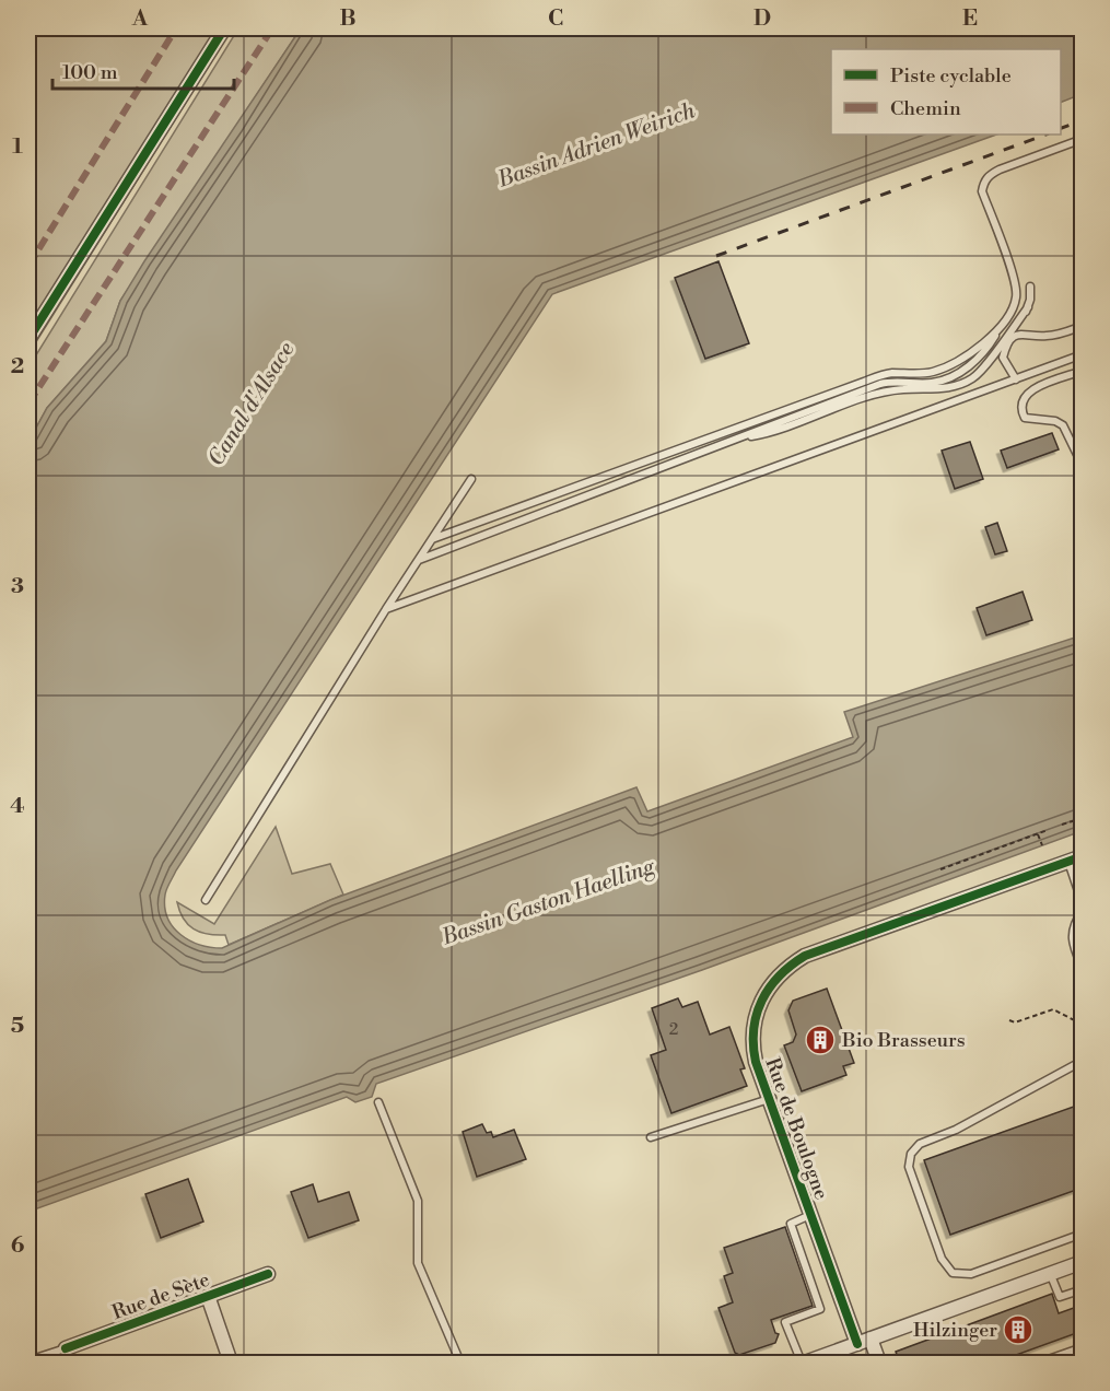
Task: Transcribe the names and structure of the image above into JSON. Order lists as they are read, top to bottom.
{
  "streets": {
    "street": ["Rue de Boulogne", "Rue de Sète"]
  },
  "water": ["Bassin Adrien Weirich", "Canal d'Alsace", "Bassin Gaston Haelling"],
  "places": {
    "building": ["Bio Brasseurs", "Hilzinger"]
  },
  "house_numbers": ["2"],
  "legend": ["Piste cyclable", "Chemin"],
  "scale_bar": "100 m",
  "grid": {
    "columns": [
      "A",
      "B",
      "C",
      "D",
      "E"
    ],
    "rows": [
      "1",
      "2",
      "3",
      "4",
      "5",
      "6"
    ]
  }
}
